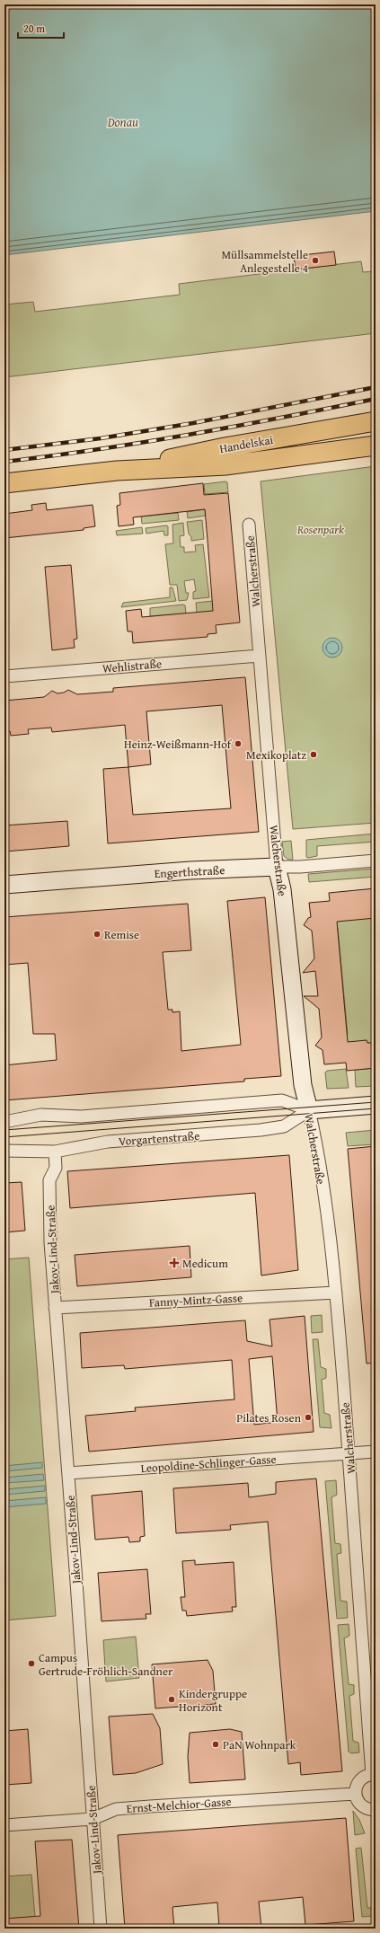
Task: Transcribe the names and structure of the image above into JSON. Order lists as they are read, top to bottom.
{
  "streets": {
    "main road": ["Handelskai"],
    "street": [
      "Walcherstraße",
      "Wehlistraße",
      "Engerthstraße",
      "Vorgartenstraße",
      "Jakov-Lind-Straße",
      "Fanny-Mintz-Gasse",
      "Leopoldine-Schlinger-Gasse",
      "Ernst-Melchior-Gasse"
    ]
  },
  "crossings": [
    ["Walcherstraße", "Wehlistraße"],
    ["Walcherstraße", "Engerthstraße"],
    ["Walcherstraße", "Vorgartenstraße"],
    ["Walcherstraße", "Fanny-Mintz-Gasse"],
    ["Walcherstraße", "Leopoldine-Schlinger-Gasse"],
    ["Vorgartenstraße", "Jakov-Lind-Straße"],
    ["Jakov-Lind-Straße", "Fanny-Mintz-Gasse"],
    ["Jakov-Lind-Straße", "Leopoldine-Schlinger-Gasse"],
    ["Jakov-Lind-Straße", "Ernst-Melchior-Gasse"]
  ],
  "water": ["Donau"],
  "parks": ["Rosenpark"],
  "places": {
    "other": [
      "Müllsammelstelle Anlegestelle 4",
      "Heinz-Weißmann-Hof",
      "Mexikoplatz",
      "Remise",
      "Pilates Rosen",
      "Campus Gertrude-Fröhlich-Sandner",
      "Kindergruppe Horizont",
      "PaN Wohnpark"
    ],
    "health": ["Medicum"]
  },
  "scale_bar": "20 m"
}
